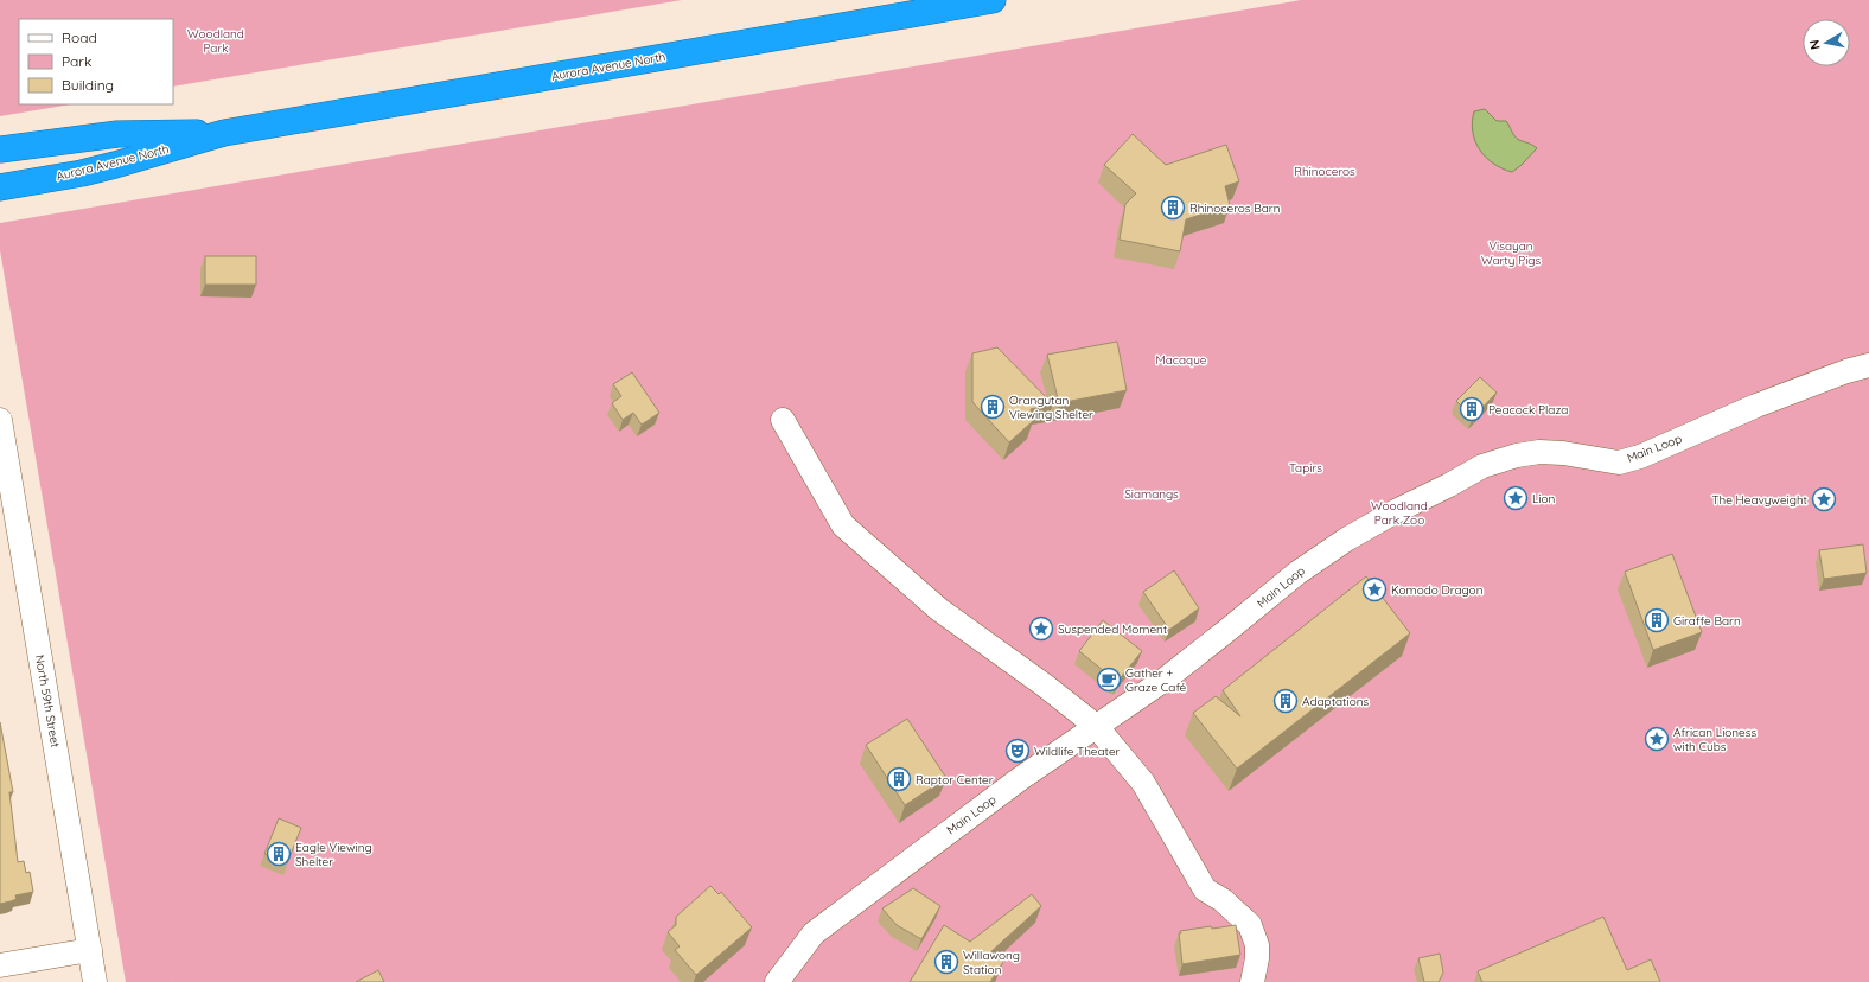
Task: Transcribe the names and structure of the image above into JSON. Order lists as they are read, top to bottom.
{
  "streets": {
    "highway": ["Aurora Avenue North"],
    "street": ["Main Loop", "North 59th Street"]
  },
  "parks": [
    "Woodland Park",
    "Rhinoceros",
    "Visayan Warty Pigs",
    "Macaque",
    "Tapirs",
    "Siamangs",
    "Woodland Park Zoo"
  ],
  "places": {
    "building": [
      "Rhinoceros Barn",
      "Orangutan Viewing Shelter",
      "Peacock Plaza",
      "Giraffe Barn",
      "Adaptations",
      "Raptor Center",
      "Eagle Viewing Shelter",
      "Willawong Station"
    ],
    "place": [
      "Lion",
      "The Heavyweight",
      "Komodo Dragon",
      "Suspended Moment",
      "African Lioness with Cubs"
    ],
    "cafe": ["Gather + Graze Café"],
    "theatre": ["Wildlife Theater"]
  },
  "legend": ["Road", "Park", "Building"],
  "north": "left"
}
